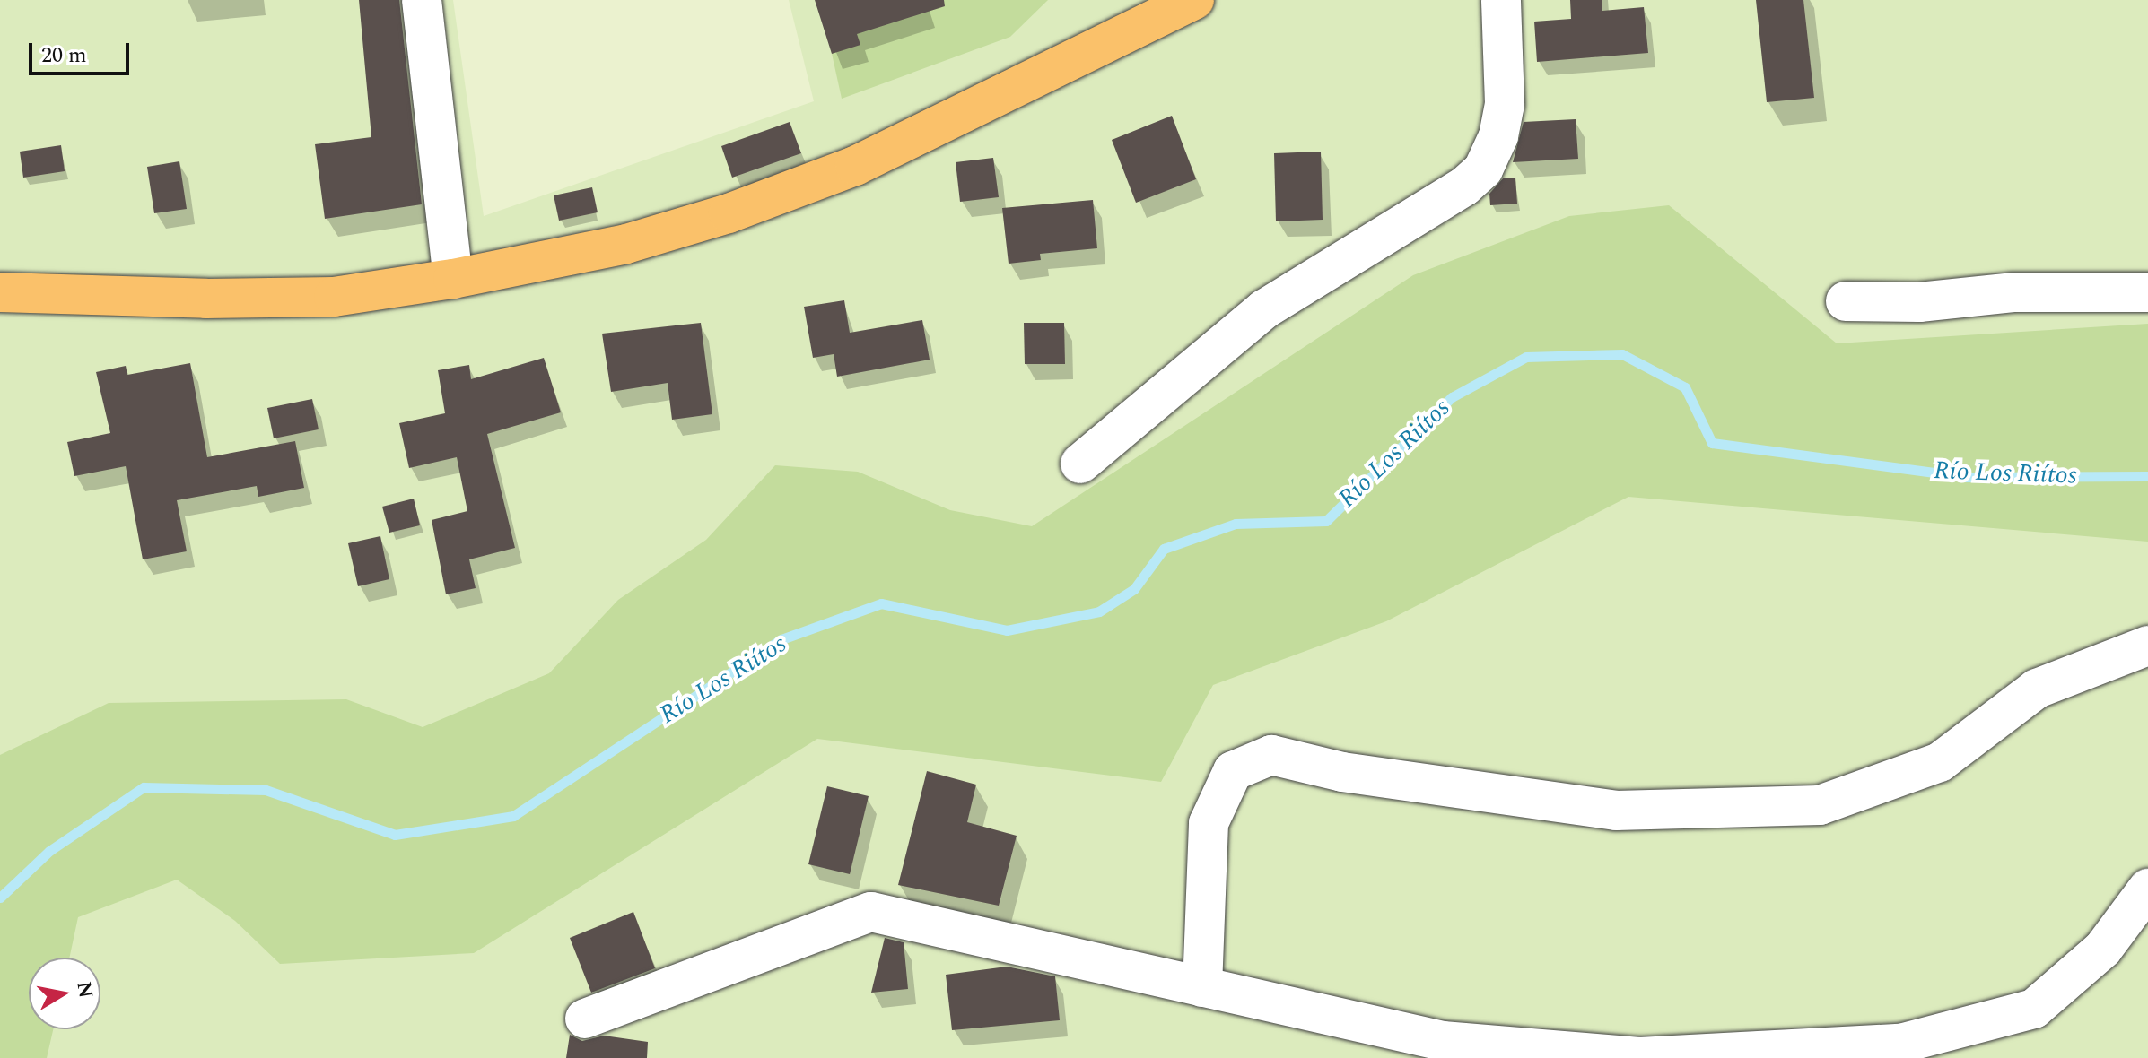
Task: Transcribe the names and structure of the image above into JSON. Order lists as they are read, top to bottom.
{
  "water": ["Río Los Riítos"],
  "scale_bar": "20 m",
  "north": "right"
}
